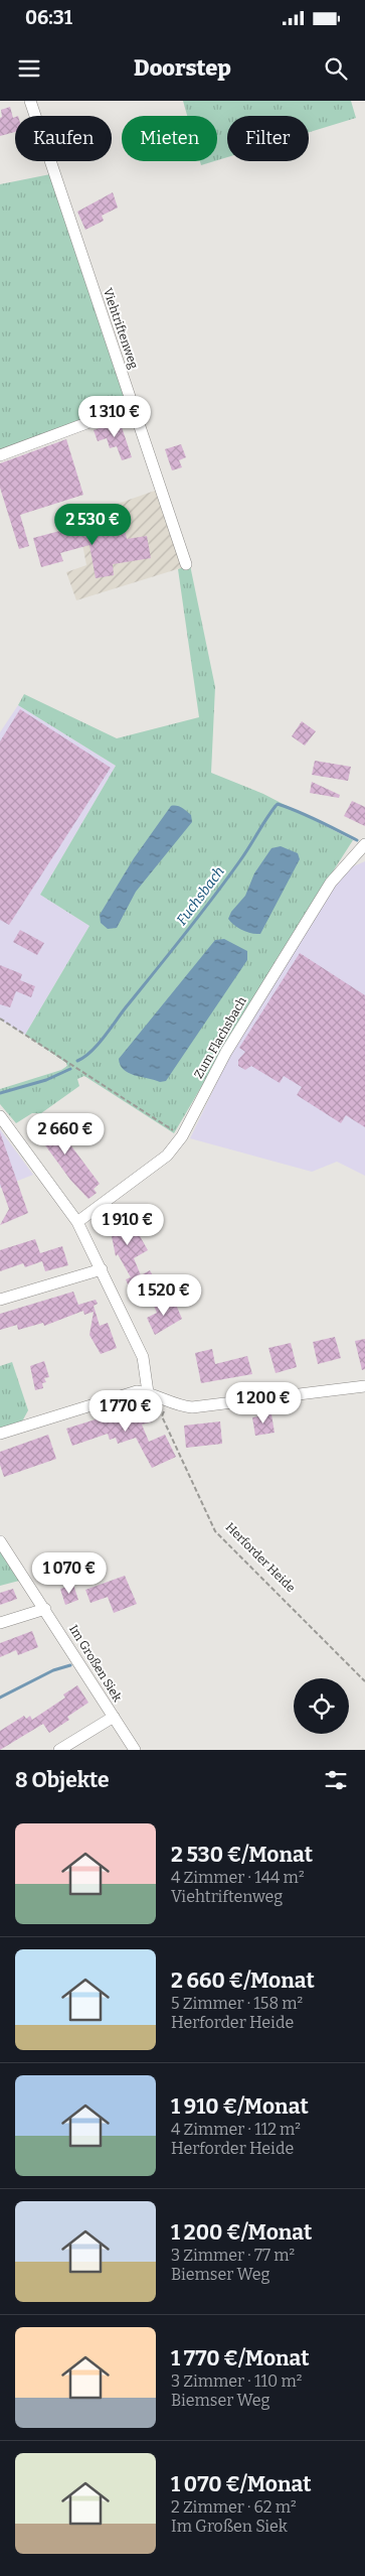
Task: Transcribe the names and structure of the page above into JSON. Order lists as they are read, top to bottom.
{
  "streets": {
    "street": ["Viehtriftenweg", "Zum Flachsbach", "Im Großen Siek"],
    "path": ["Herforder Heide"]
  },
  "water": ["Fuchsbach"],
  "page": {
    "status": "06:31",
    "header": "Doorstep",
    "chip": ["Kaufen", "Mieten", "Filter"],
    "price": [
      "1 310 €",
      "2 530 €",
      "2 660 €",
      "1 910 €",
      "1 520 €",
      "1 200 €",
      "1 770 €",
      "1 070 €"
    ],
    "heading": "8 Objekte",
    "list": [
      {
        "name": "2 530 €/Monat",
        "note": "4 Zimmer · 144 m² · Viehtriftenweg"
      },
      {
        "name": "2 660 €/Monat",
        "note": "5 Zimmer · 158 m² · Herforder Heide"
      },
      {
        "name": "1 910 €/Monat",
        "note": "4 Zimmer · 112 m² · Herforder Heide"
      },
      {
        "name": "1 200 €/Monat",
        "note": "3 Zimmer · 77 m² · Biemser Weg"
      },
      {
        "name": "1 770 €/Monat",
        "note": "3 Zimmer · 110 m² · Biemser Weg"
      },
      {
        "name": "1 070 €/Monat",
        "note": "2 Zimmer · 62 m² · Im Großen Siek"
      }
    ]
  }
}
